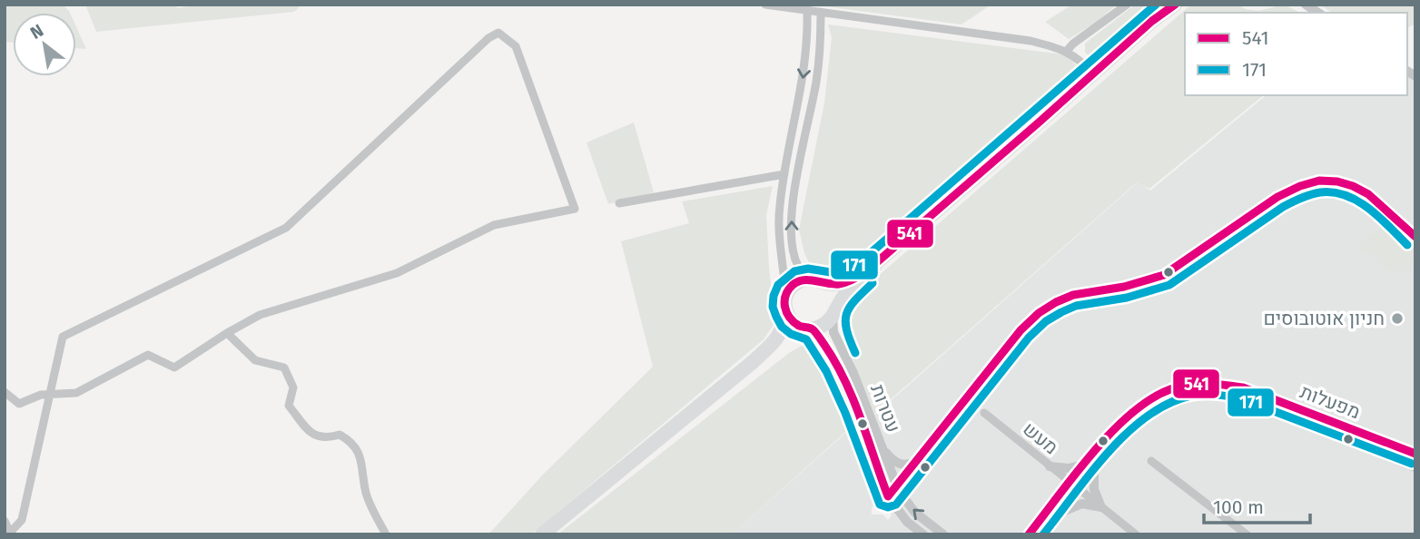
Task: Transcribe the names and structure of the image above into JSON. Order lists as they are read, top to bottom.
{
  "streets": {
    "street": ["מפעלות", "עטרות", "מעש"]
  },
  "crossings": [
    ["מפעלות", "מעש"]
  ],
  "places": ["חניון אוטובוסים"],
  "lines": ["transit line 541", "transit line 171"],
  "legend": ["541", "171"],
  "scale_bar": "100 m",
  "north": "top left"
}
